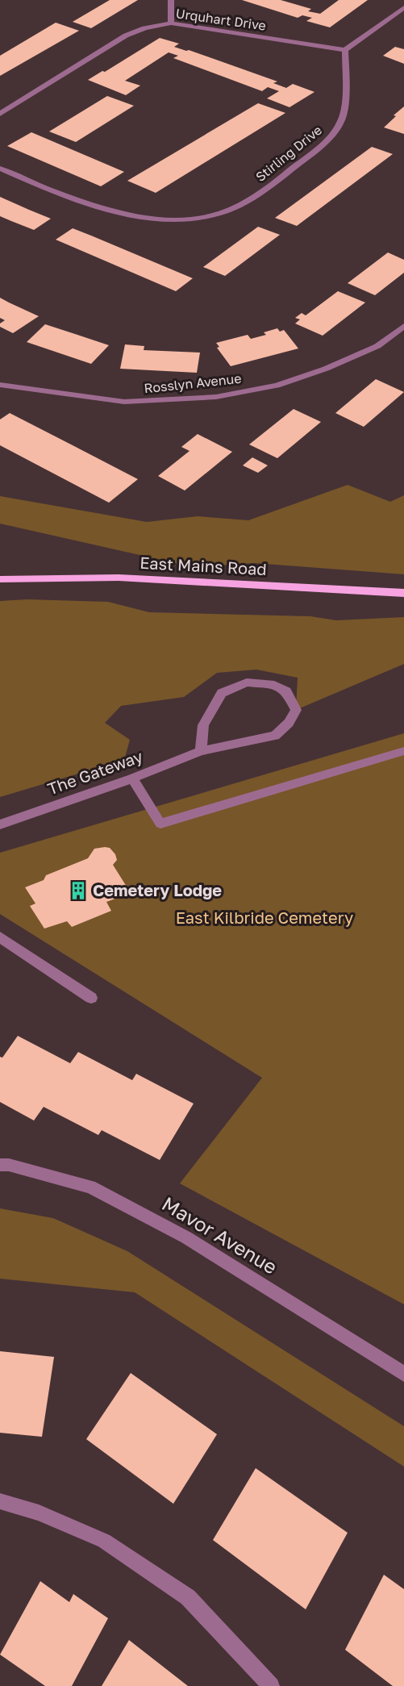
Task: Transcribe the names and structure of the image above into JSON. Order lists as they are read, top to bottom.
{
  "streets": {
    "main road": ["East Mains Road"],
    "street": [
      "Urquhart Drive",
      "Stirling Drive",
      "Rosslyn Avenue",
      "The Gateway",
      "Mavor Avenue"
    ]
  },
  "crossings": [
    ["Urquhart Drive", "Stirling Drive"]
  ],
  "parks": ["East Kilbride Cemetery"],
  "places": {
    "building": ["Cemetery Lodge"]
  }
}
